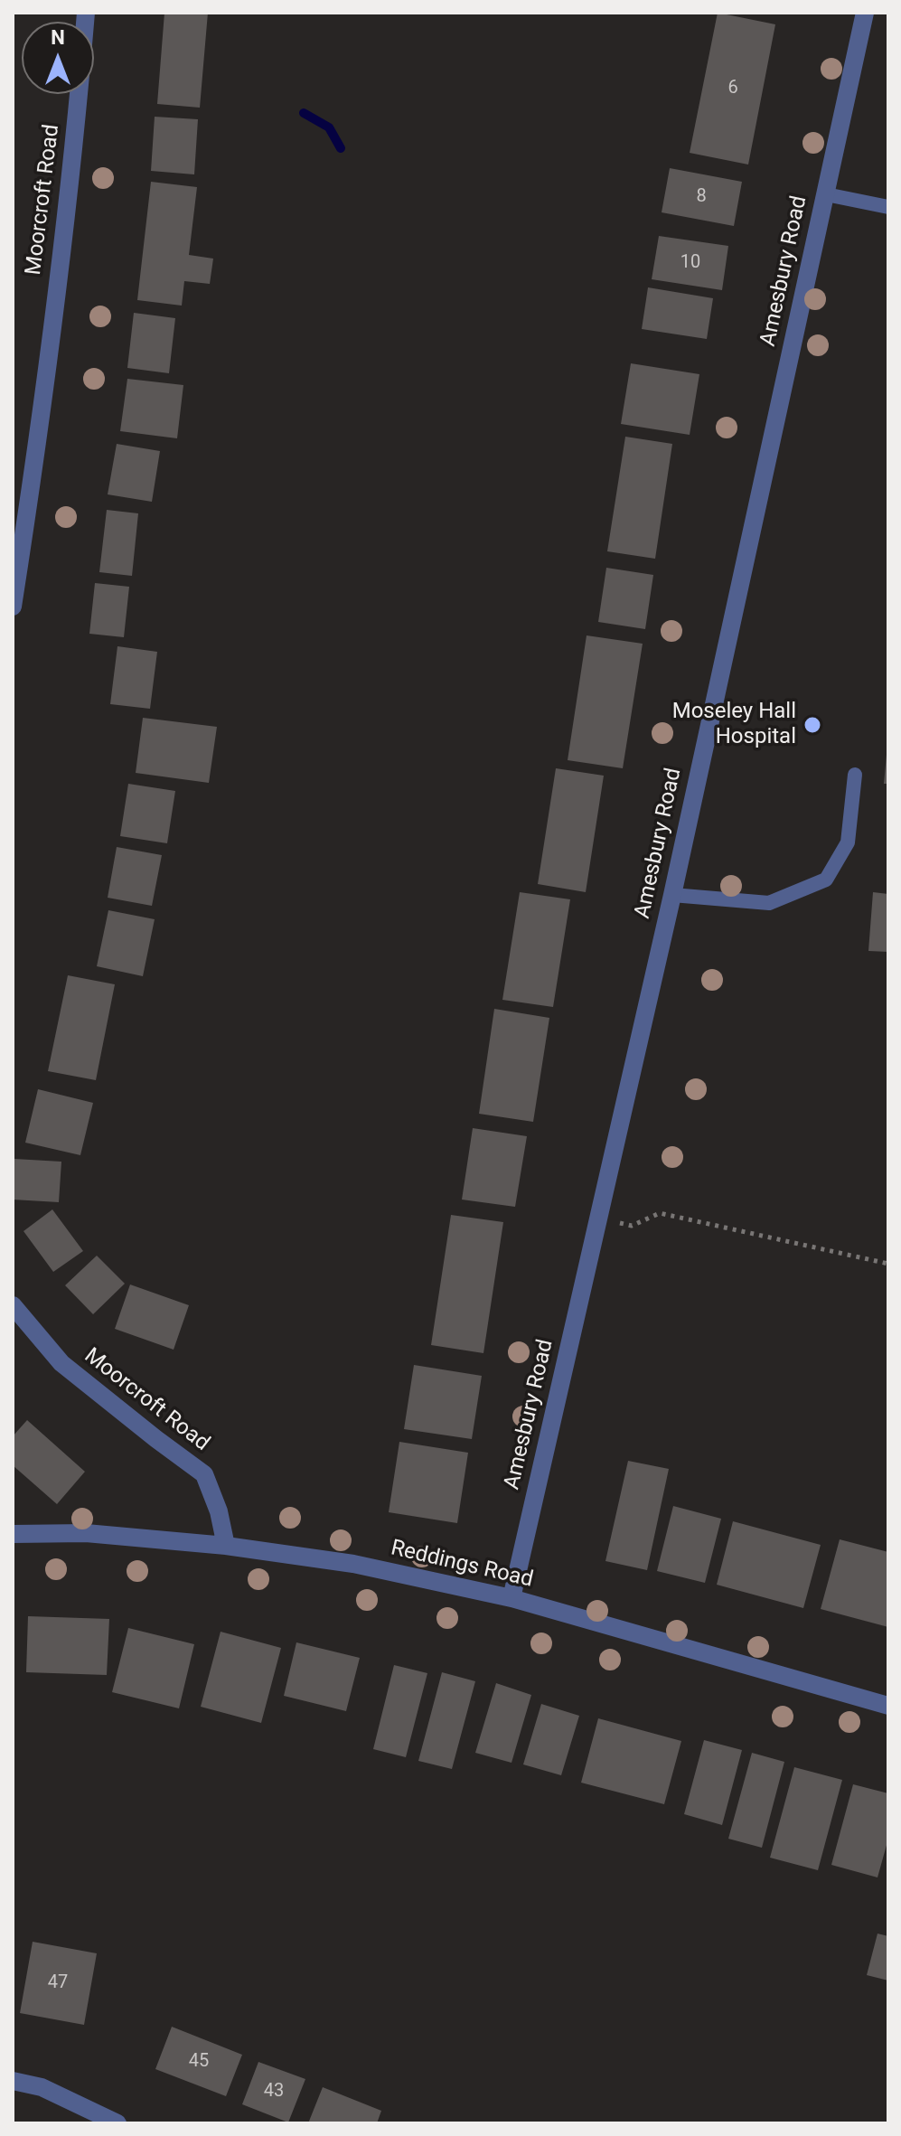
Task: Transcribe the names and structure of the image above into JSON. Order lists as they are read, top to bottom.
{
  "streets": {
    "street": ["Moorcroft Road", "Amesbury Road", "Reddings Road"]
  },
  "crossings": [
    ["Moorcroft Road", "Reddings Road"],
    ["Amesbury Road", "Reddings Road"]
  ],
  "places": ["Moseley Hall Hospital"],
  "house_numbers": [
    "6",
    "8",
    "10",
    "47",
    "45",
    "43"
  ],
  "north": "top"
}
